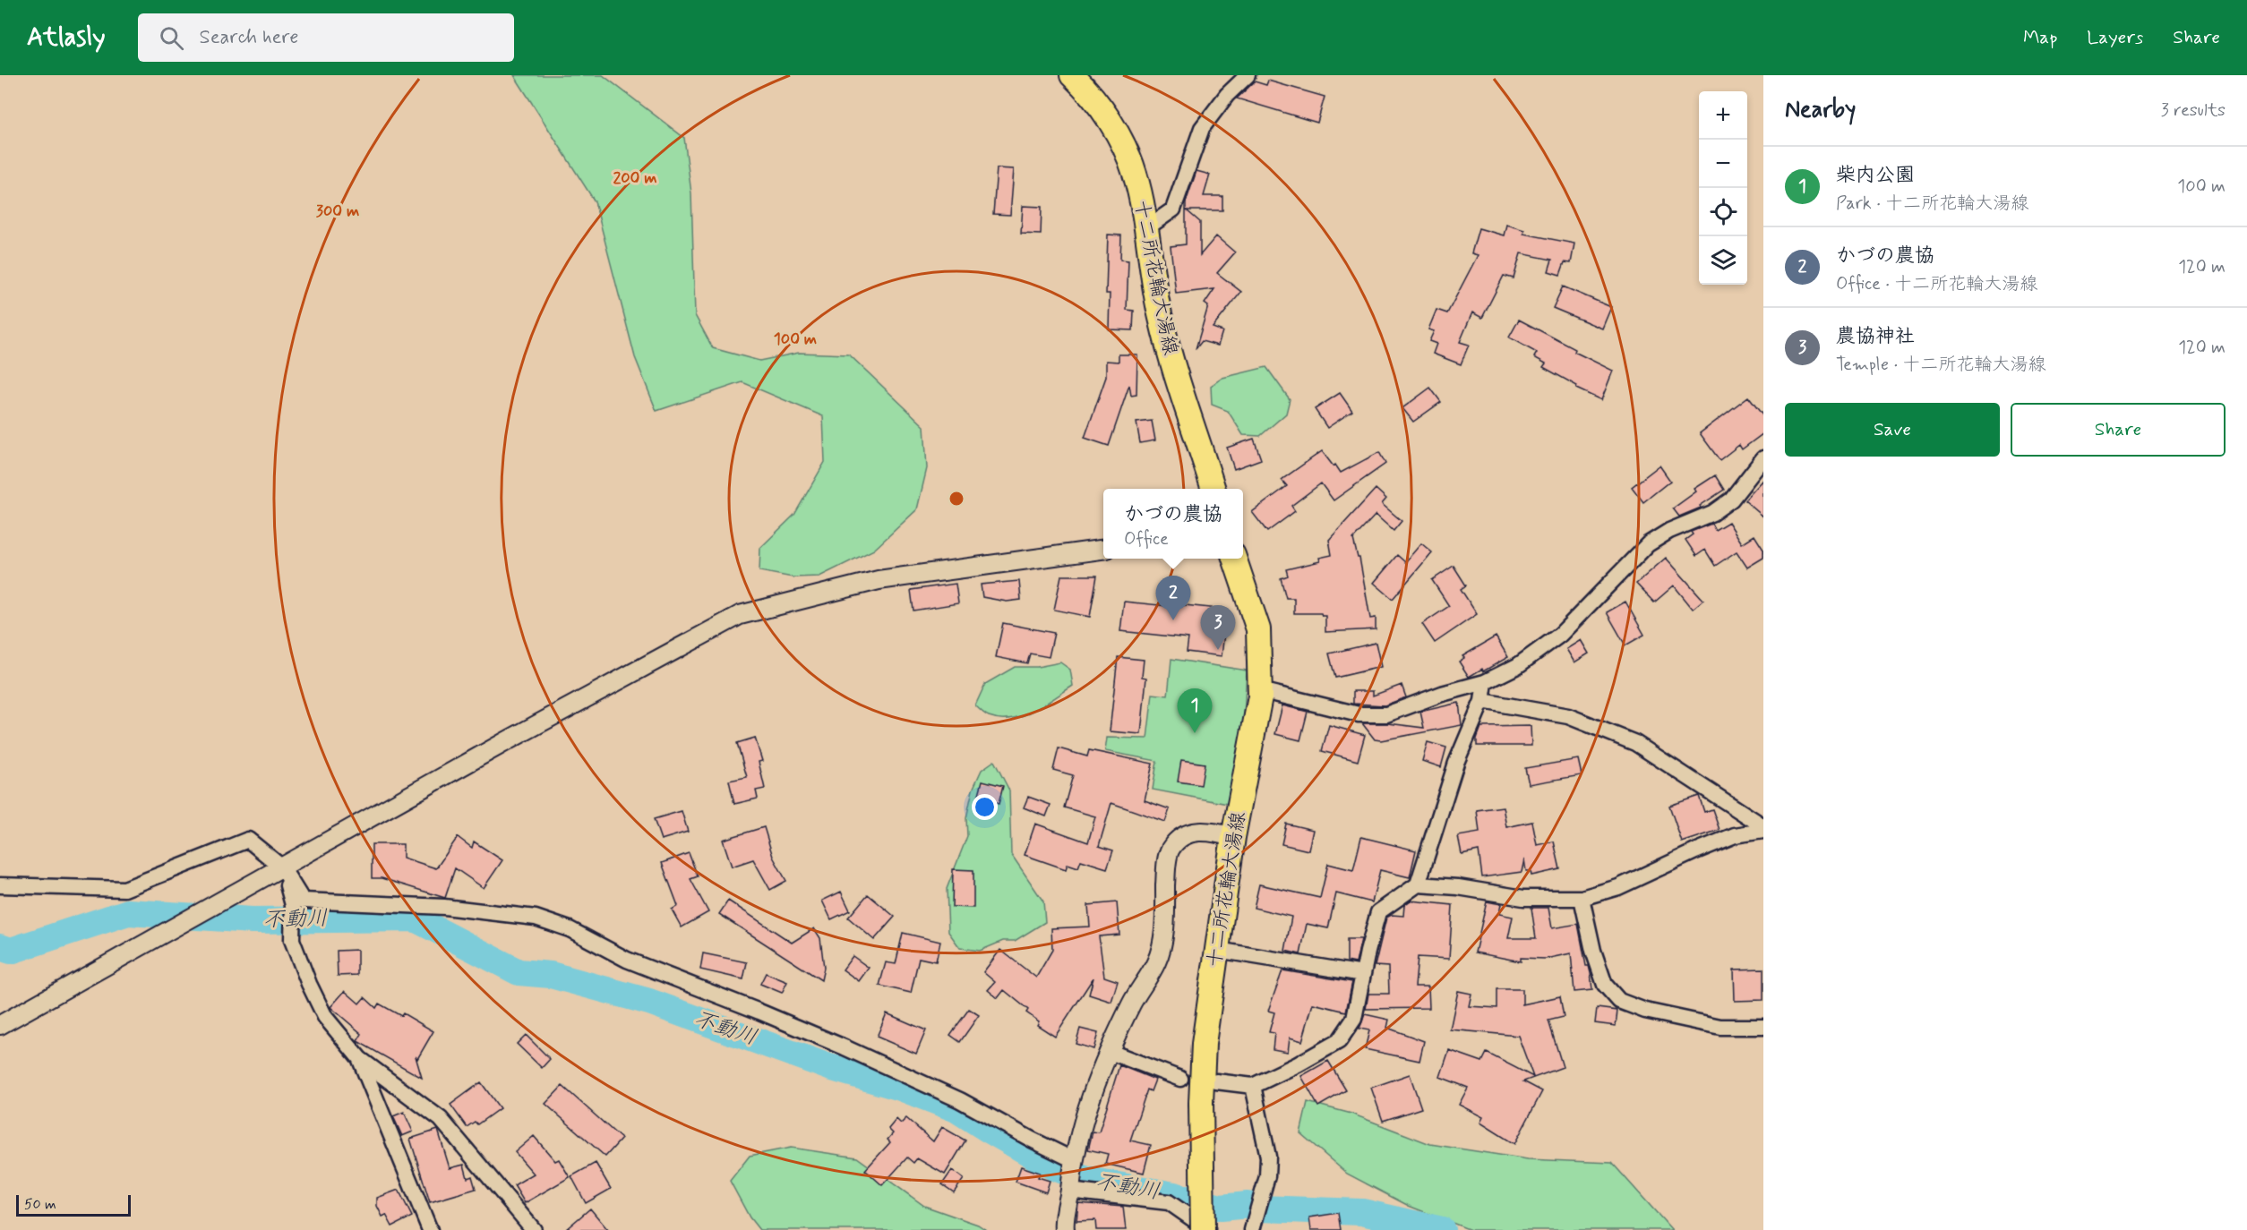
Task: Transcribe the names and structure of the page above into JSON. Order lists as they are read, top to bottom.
{
  "streets": {
    "main road": ["十二所花輪大湯線"]
  },
  "water": ["不動川"],
  "scale_bar": "50 m",
  "page": {
    "header": "Atlasly",
    "search": "Search here",
    "nav": ["Map", "Layers", "Share"],
    "heading": ["Nearby", "3 results"],
    "map_buttons": ["+", "−"],
    "list": [
      {
        "mark": "1",
        "name": "柴内公園",
        "note": "Park · 十二所花輪大湯線",
        "value": "100 m"
      },
      {
        "mark": "2",
        "name": "かづの農協",
        "note": "Office · 十二所花輪大湯線",
        "value": "120 m"
      },
      {
        "mark": "3",
        "name": "農協神社",
        "note": "Temple · 十二所花輪大湯線",
        "value": "120 m"
      }
    ],
    "buttons": ["Save", "Share"],
    "popup": ["かづの農協", "Office"],
    "pins": ["2", "3", "1"],
    "scale": "50 m"
  },
  "rings": ["200 m", "300 m", "100 m"]
}
